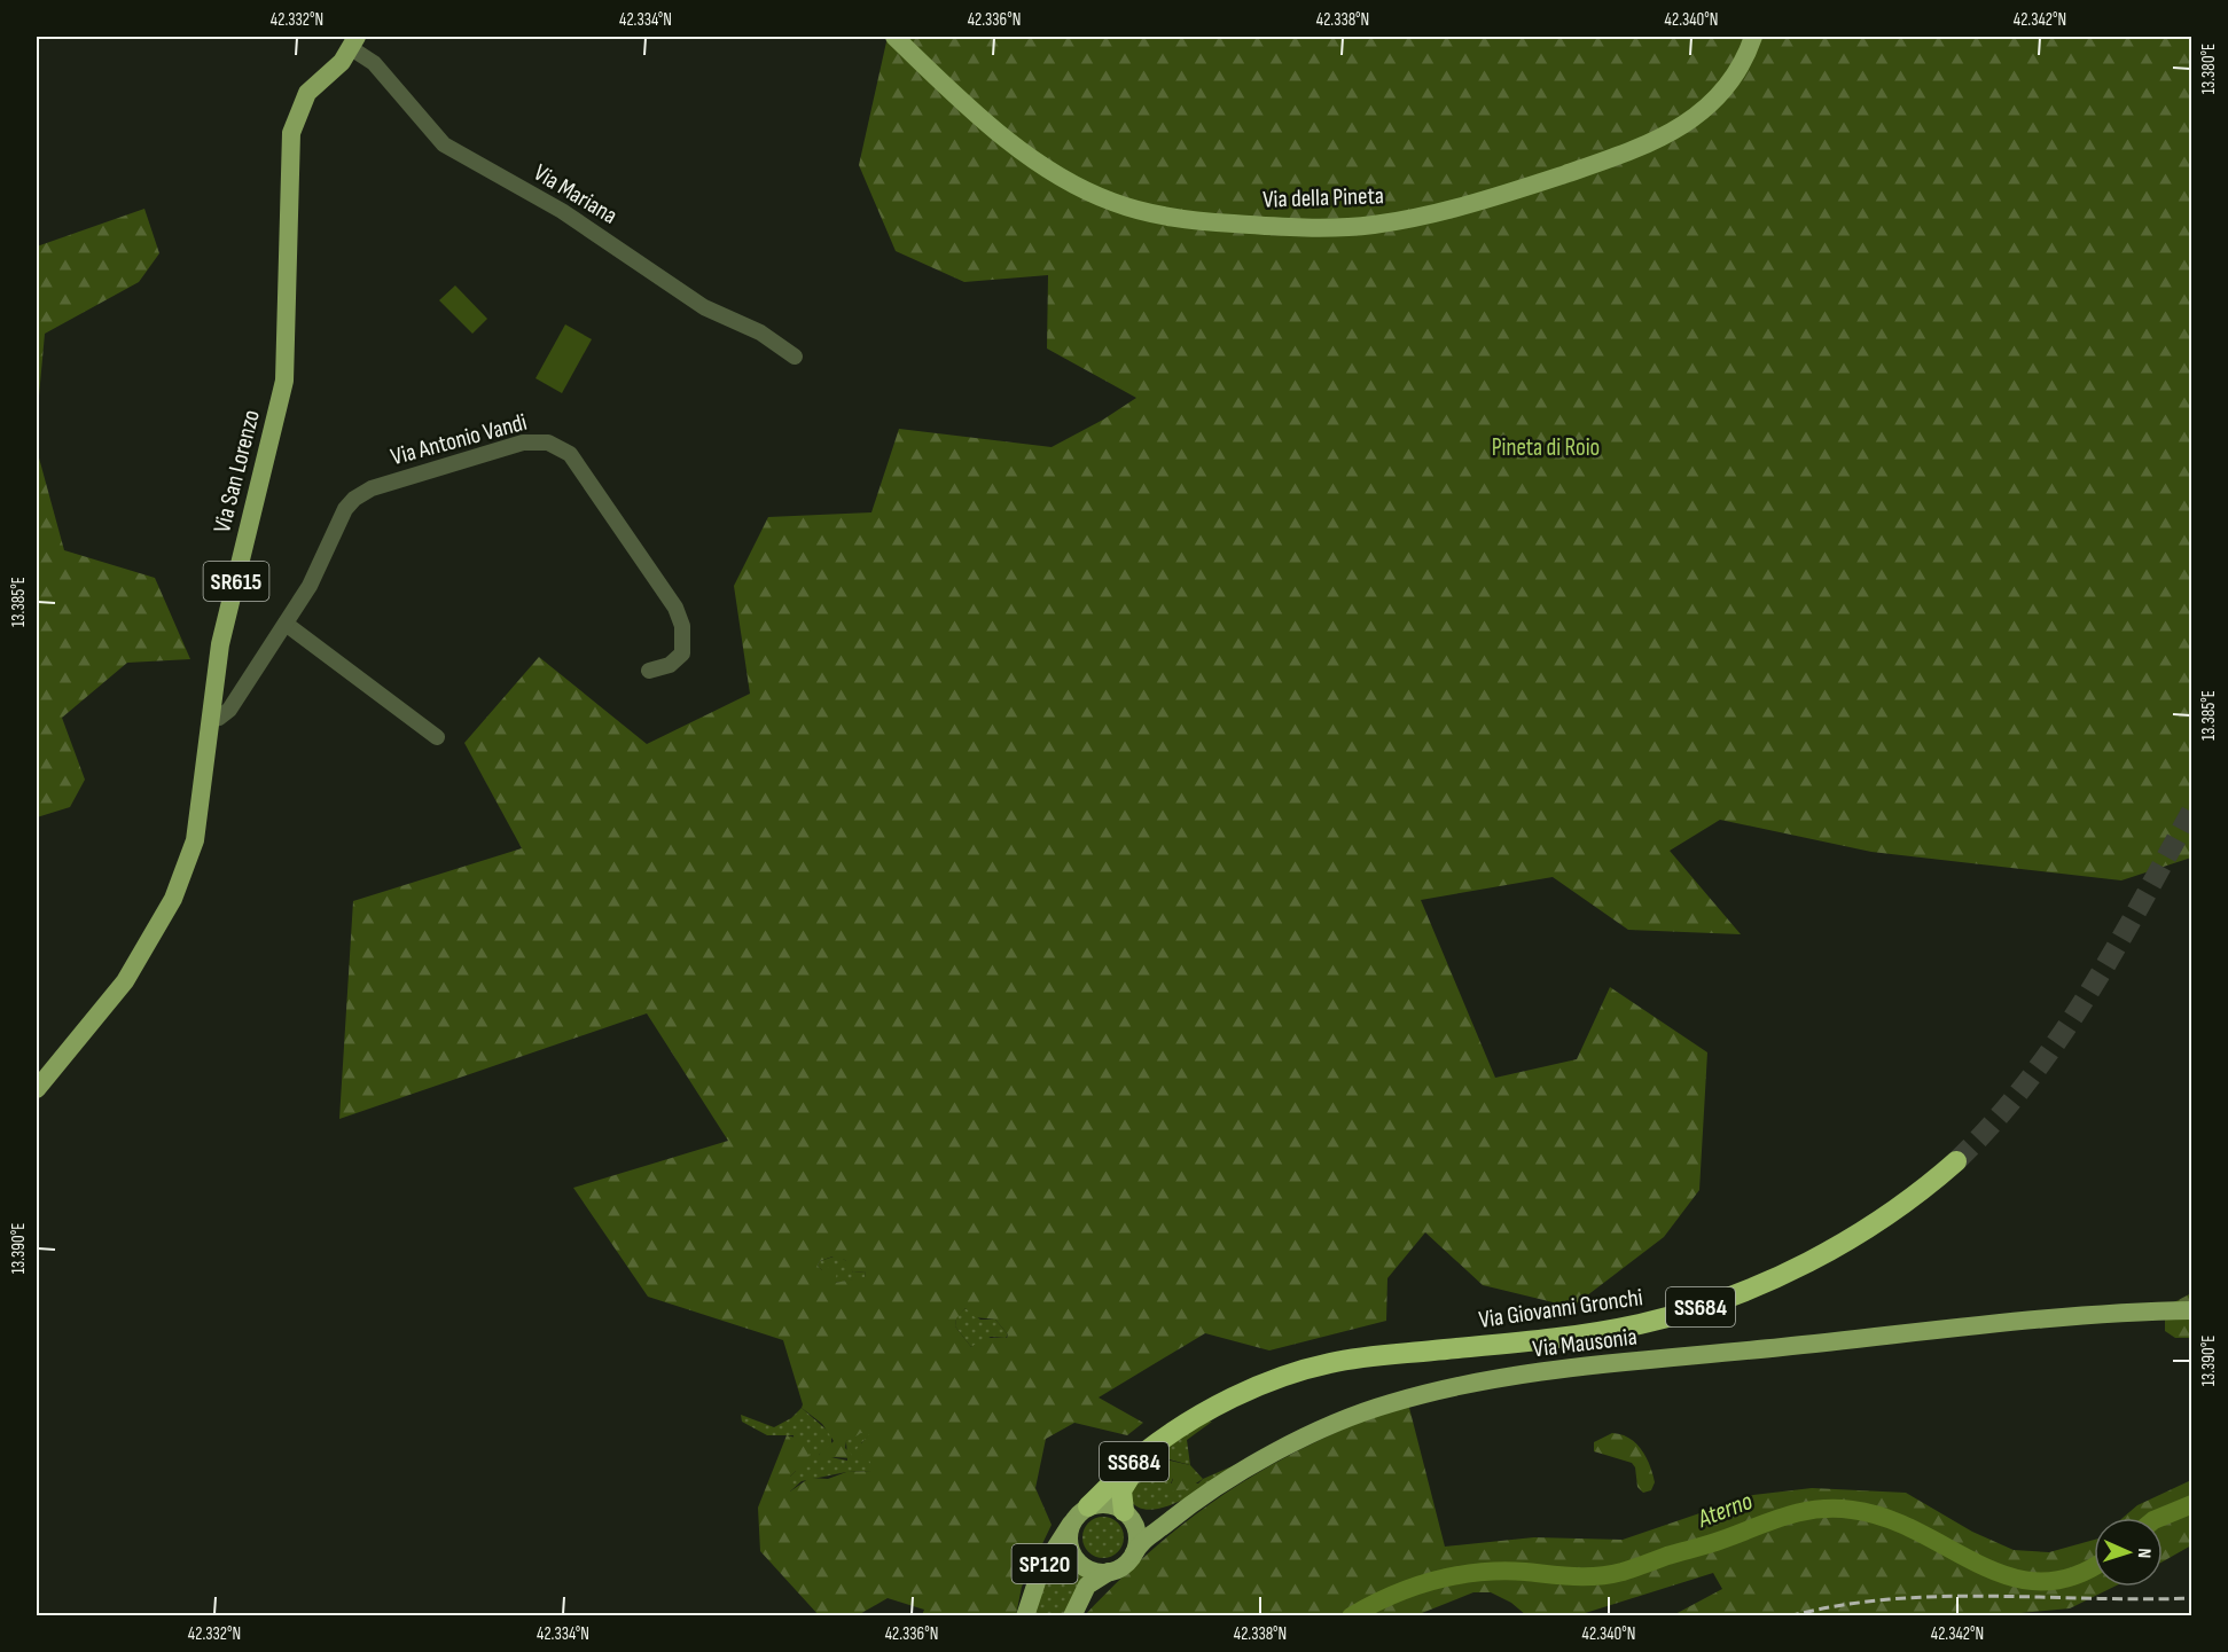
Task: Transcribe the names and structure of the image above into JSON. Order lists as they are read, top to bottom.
{
  "streets": {
    "highway": ["SS684", "Via Giovanni Gronchi"],
    "main road": [
      "Via della Pineta",
      "Via San Lorenzo",
      "SR615",
      "Via Mausonia",
      "SP120"
    ],
    "street": ["Via Mariana", "Via Antonio Vandi"]
  },
  "crossings": [
    ["Via Mariana", "Via San Lorenzo"],
    ["Via Antonio Vandi", "Via San Lorenzo"],
    ["Via Giovanni Gronchi", "Via Mausonia"],
    ["Via Giovanni Gronchi", "SP120"],
    ["Via Mausonia", "SP120"]
  ],
  "water": ["Aterno"],
  "parks": ["Pineta di Roio"],
  "north": "right",
  "coordinates": [
    "42.332°N",
    "42.334°N",
    "42.336°N",
    "42.338°N",
    "42.340°N",
    "42.342°N",
    "13.380°E",
    "13.385°E",
    "13.390°E"
  ]
}
